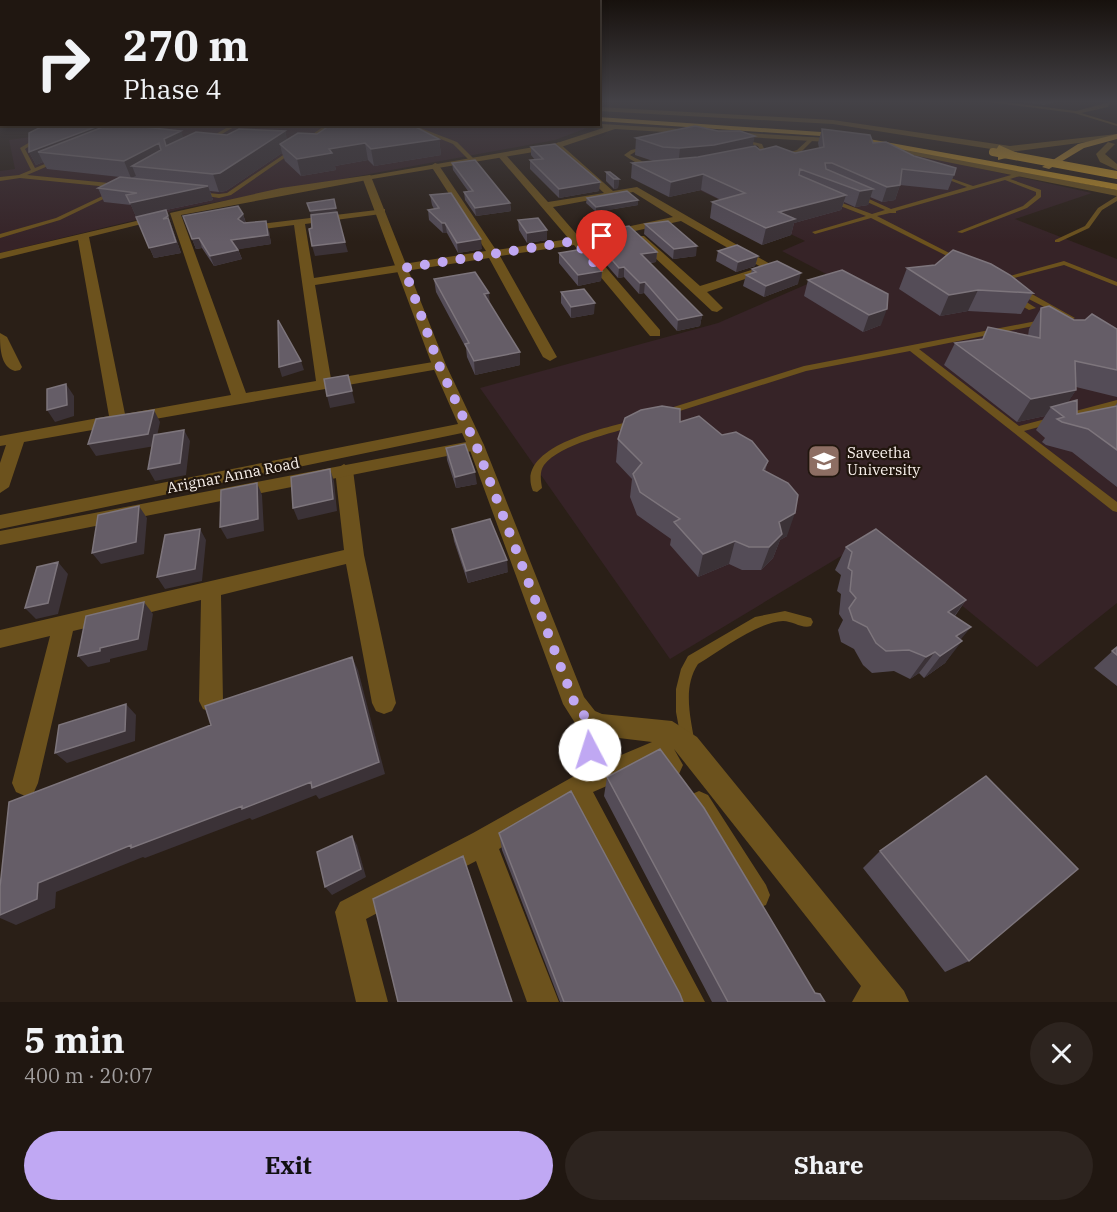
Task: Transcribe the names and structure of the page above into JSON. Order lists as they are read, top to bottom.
{
  "streets": {
    "street": ["Arignar Anna Road"]
  },
  "places": {
    "school or university": ["Saveetha University"]
  },
  "page": {
    "turn": ["270 m", "Phase 4"],
    "heading": ["5 min", "400 m · 20:07"],
    "buttons": ["Exit", "Share"]
  }
}
